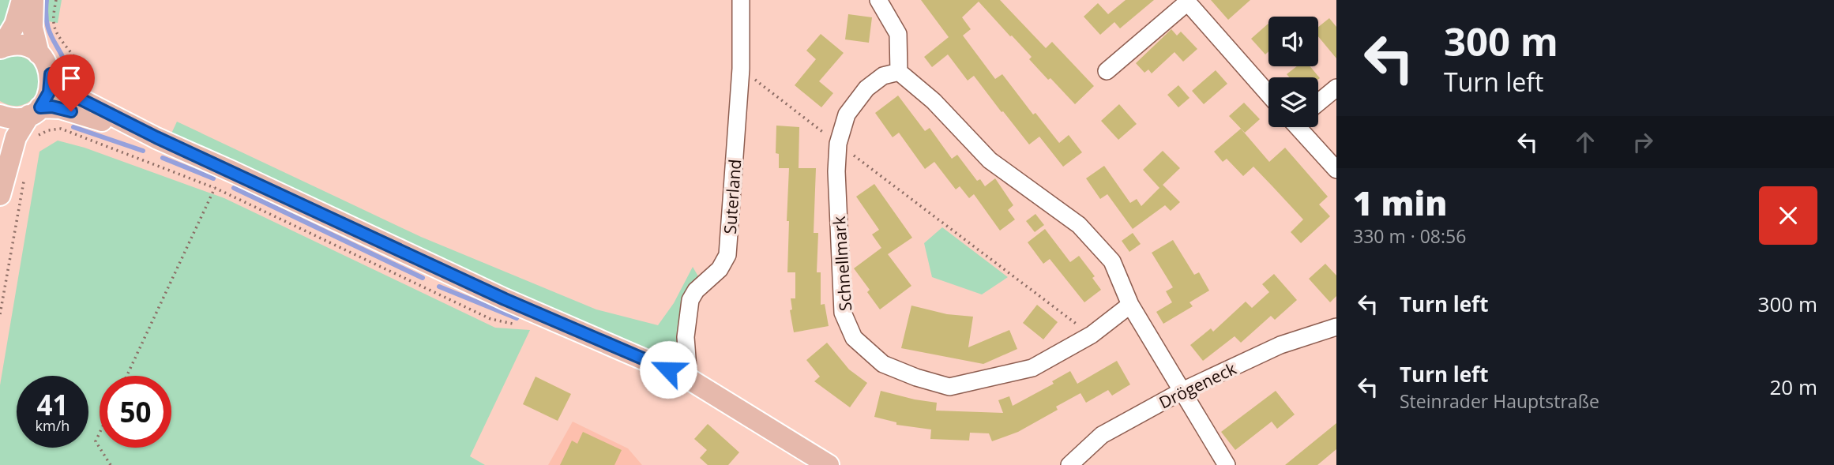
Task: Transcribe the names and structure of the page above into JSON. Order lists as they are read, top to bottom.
{
  "streets": {
    "street": ["Suterland", "Schnellmark", "Drögeneck"]
  },
  "page": {
    "turn": ["300 m", "Turn left"],
    "heading": ["1 min", "330 m · 08:56"],
    "list": [
      {
        "name": "Turn left",
        "value": "300 m"
      },
      {
        "name": "Turn left",
        "note": "Steinrader Hauptstraße",
        "value": "20 m"
      }
    ],
    "speed": "41 km/h",
    "limit": "50"
  }
}
